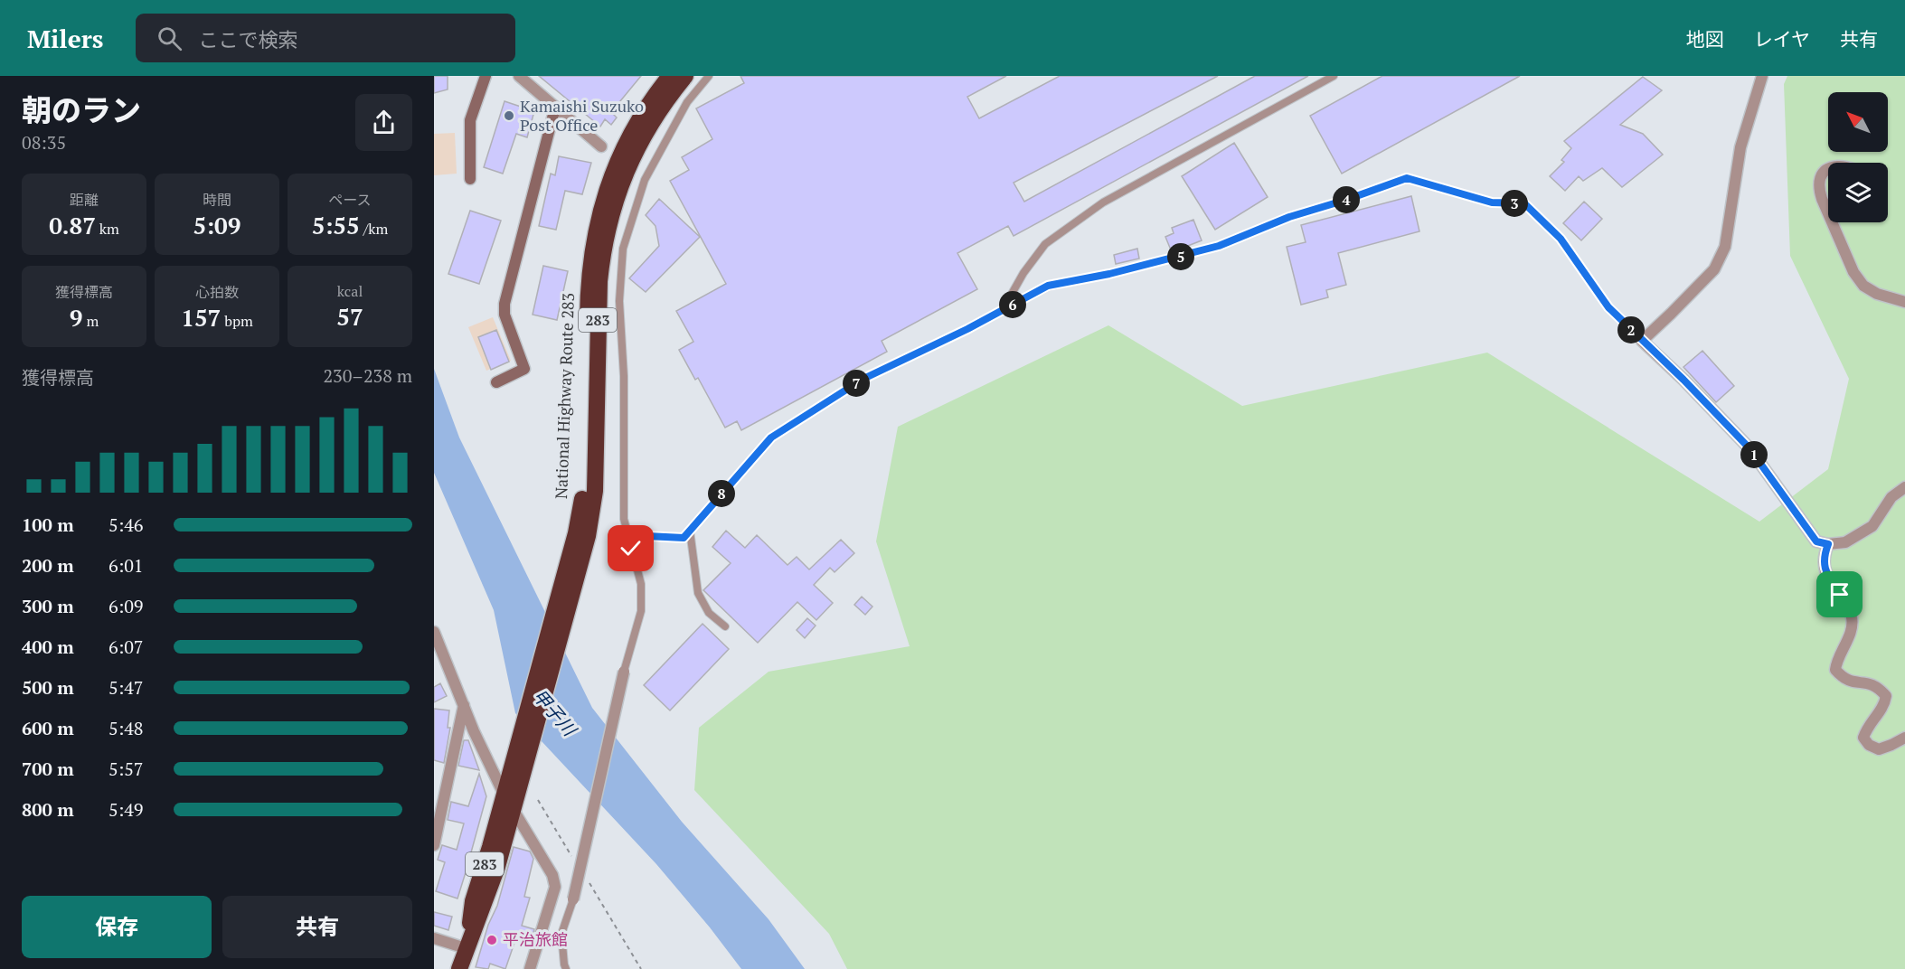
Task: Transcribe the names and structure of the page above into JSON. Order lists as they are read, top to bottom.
{
  "streets": {
    "highway": ["283", "National Highway Route 283"]
  },
  "water": ["甲子川"],
  "places": ["Kamaishi Suzuko Post Office", "平治旅館"],
  "north": "top left",
  "page": {
    "header": "Milers",
    "search": "ここで検索",
    "nav": ["地図", "レイヤ", "共有"],
    "heading": ["朝のラン", "08:35"],
    "stats": [
      ["距離", "0.87 km"],
      ["時間", "5:09"],
      ["ペース", "5:55 /km"],
      ["獲得標高", "9 m"],
      ["心拍数", "157 bpm"],
      ["kcal", "57"]
    ],
    "pins": [
      "4",
      "3",
      "5",
      "6",
      "2",
      "7",
      "1",
      "8"
    ],
    "chart": ["獲得標高", "230–238 m"],
    "list": [
      {
        "name": "100 m",
        "note": "5:46"
      },
      {
        "name": "200 m",
        "note": "6:01"
      },
      {
        "name": "300 m",
        "note": "6:09"
      },
      {
        "name": "400 m",
        "note": "6:07"
      },
      {
        "name": "500 m",
        "note": "5:47"
      },
      {
        "name": "600 m",
        "note": "5:48"
      },
      {
        "name": "700 m",
        "note": "5:57"
      },
      {
        "name": "800 m",
        "note": "5:49"
      }
    ],
    "buttons": ["保存", "共有"]
  }
}
